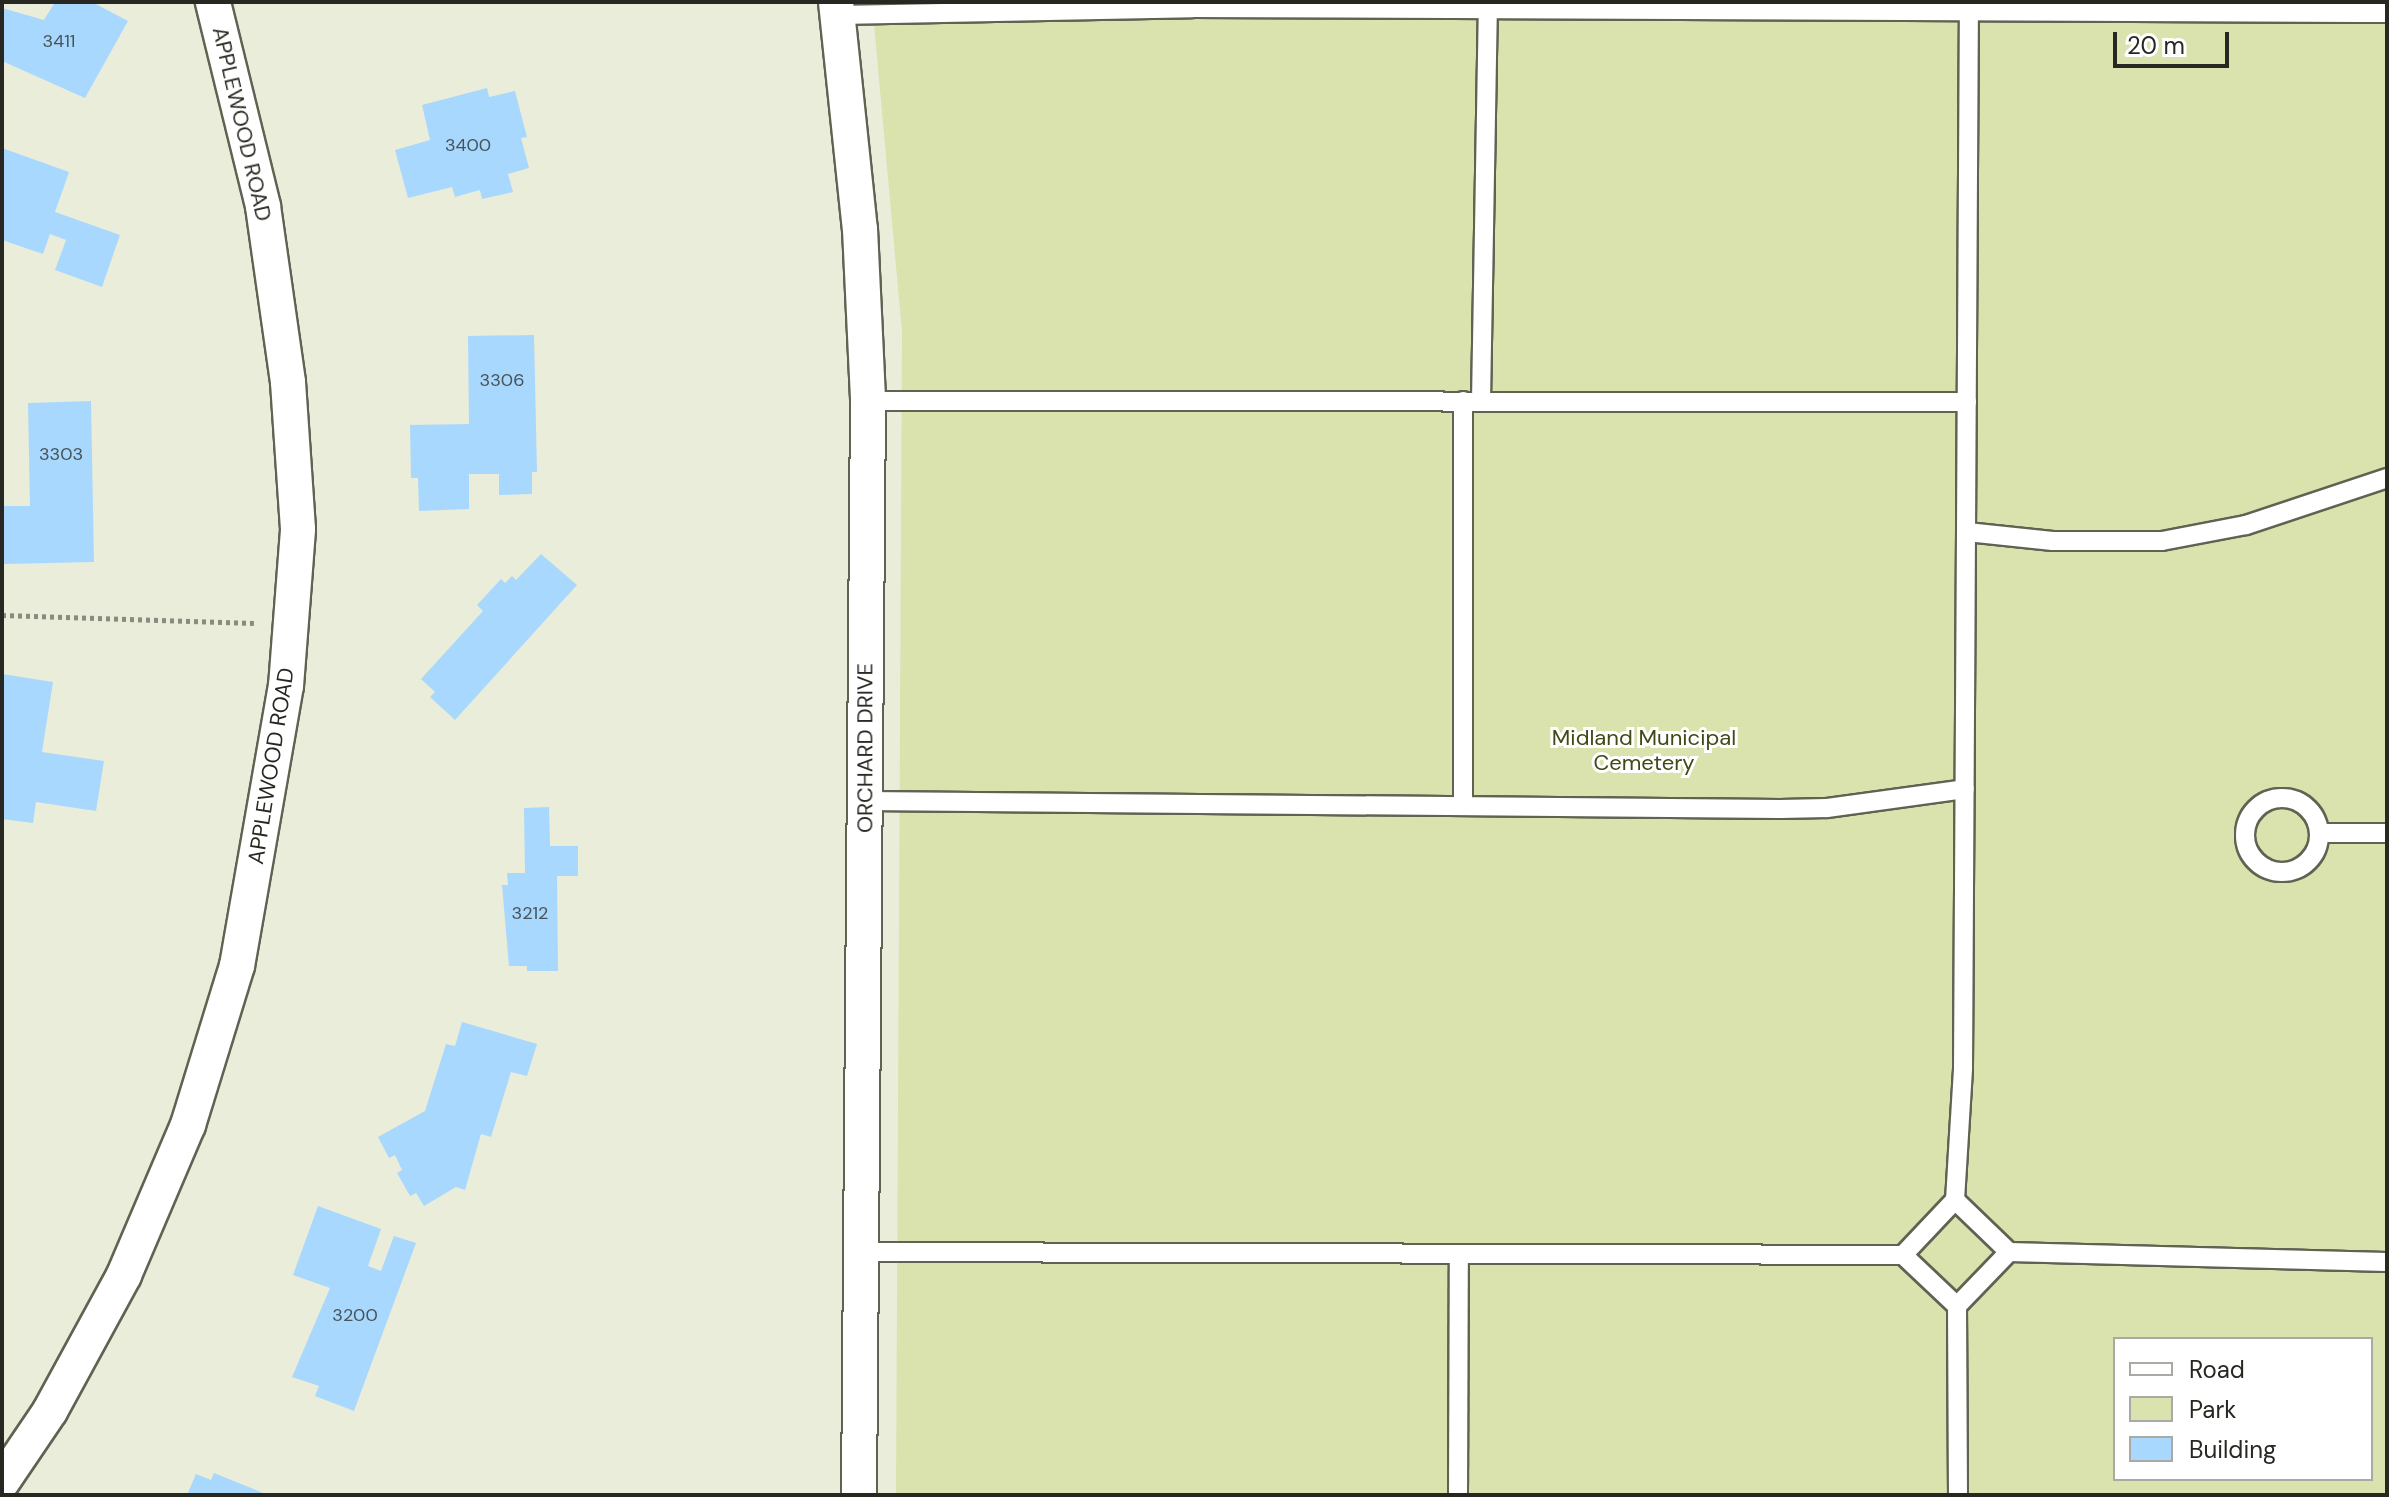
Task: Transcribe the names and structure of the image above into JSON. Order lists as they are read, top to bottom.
{
  "streets": {
    "street": ["APPLEWOOD ROAD", "ORCHARD DRIVE"]
  },
  "parks": ["Midland Municipal Cemetery"],
  "house_numbers": [
    "3411",
    "3400",
    "3306",
    "3303",
    "3212",
    "3200"
  ],
  "legend": ["Road", "Park", "Building"],
  "scale_bar": "20 m"
}
